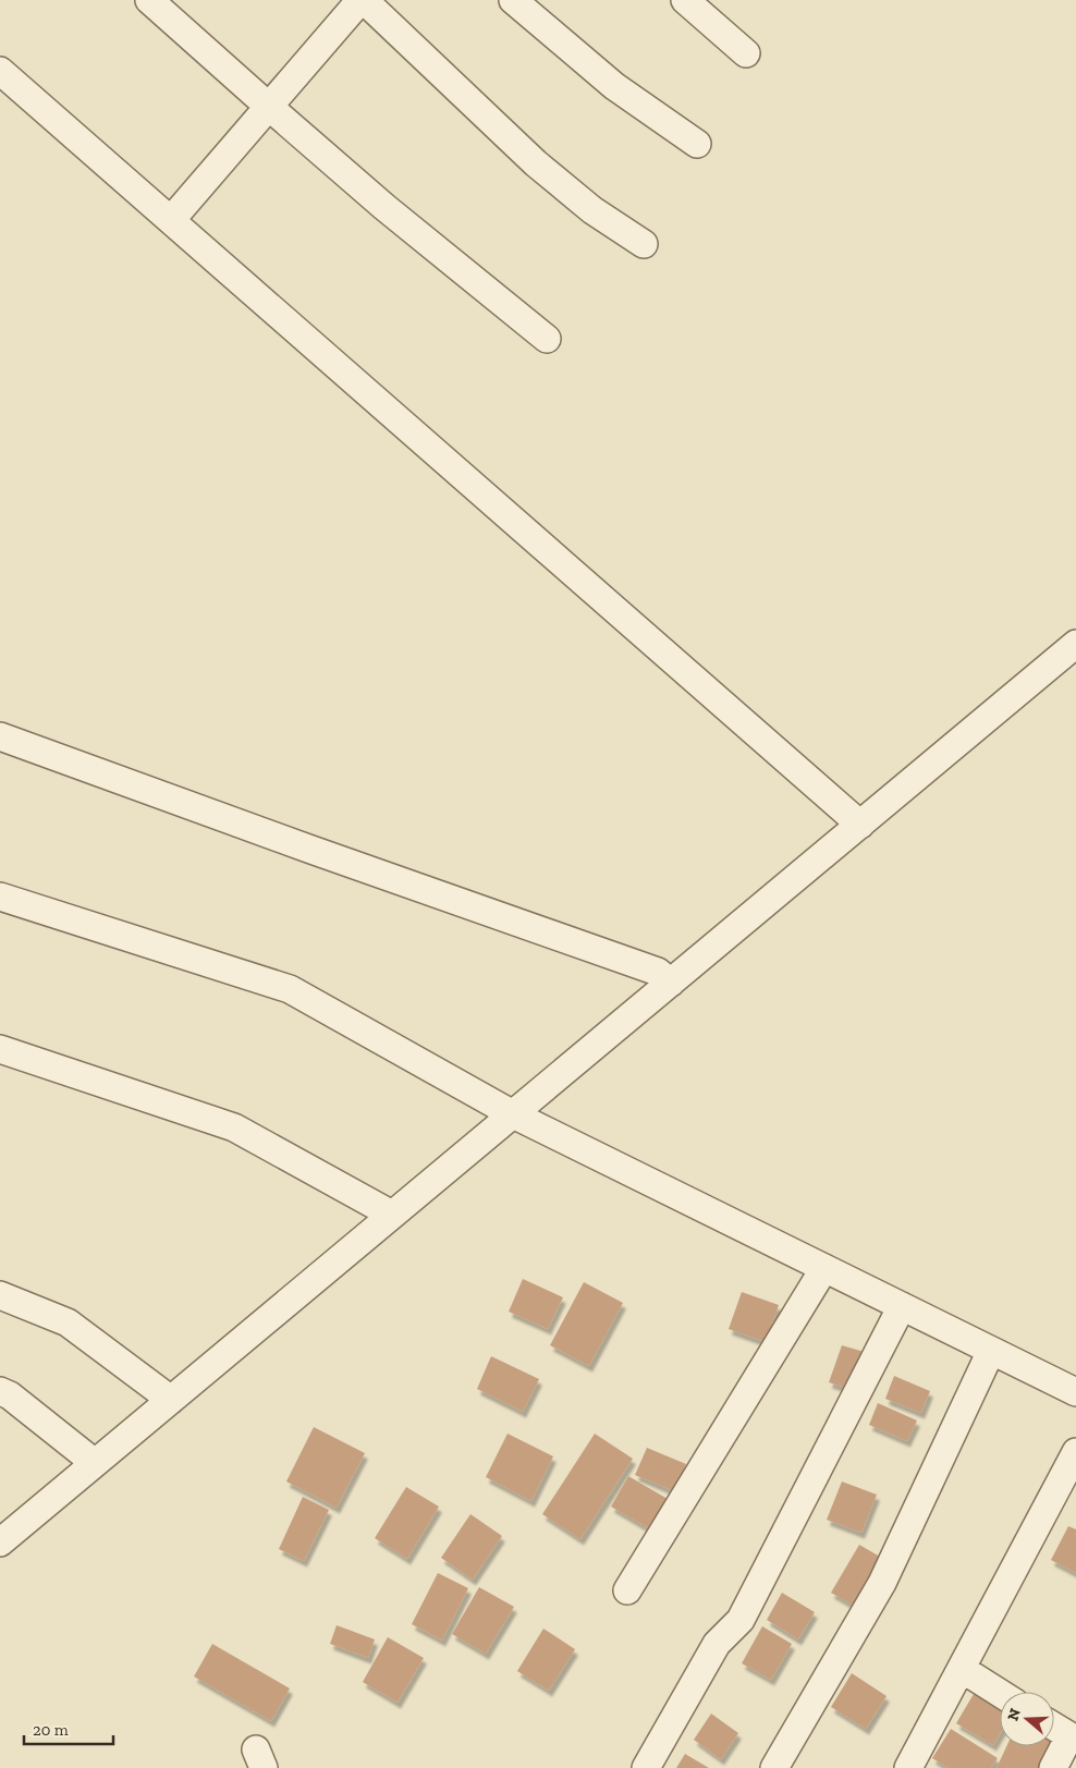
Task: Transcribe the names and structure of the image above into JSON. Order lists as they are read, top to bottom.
{
  "scale_bar": "20 m",
  "north": "left"
}
